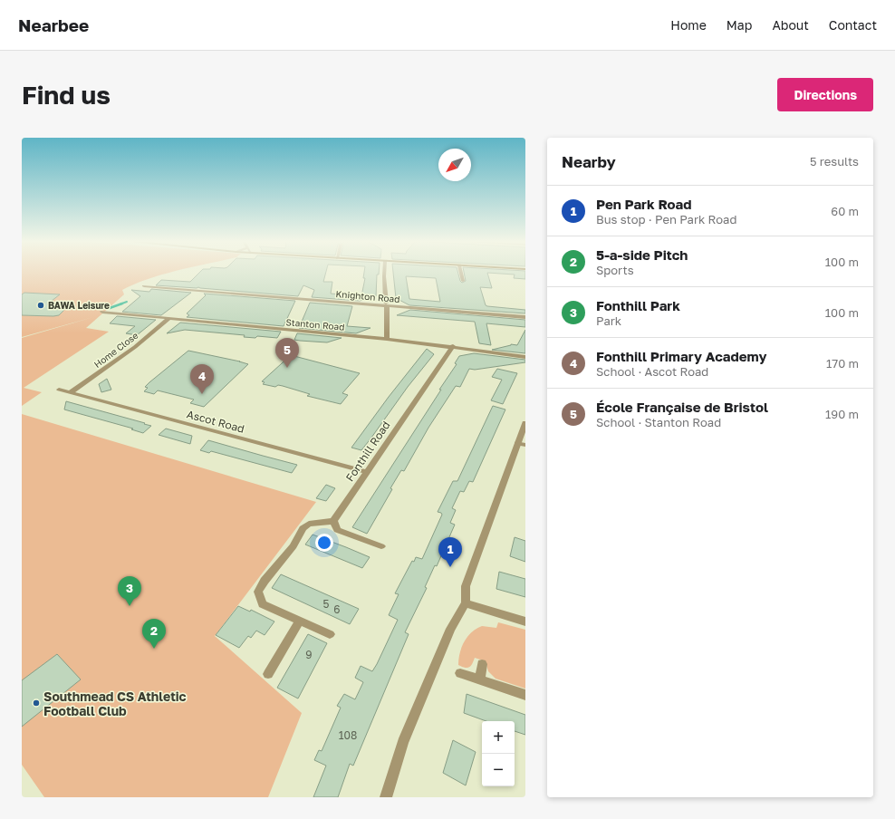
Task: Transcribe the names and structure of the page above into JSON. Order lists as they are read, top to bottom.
{
  "streets": {
    "street": [
      "Knighton Road",
      "Stanton Road",
      "Home Close",
      "Ascot Road",
      "Fonthill Road"
    ]
  },
  "crossings": [
    ["Stanton Road", "Home Close"],
    ["Stanton Road", "Fonthill Road"],
    ["Home Close", "Ascot Road"],
    ["Ascot Road", "Fonthill Road"]
  ],
  "places": ["BAWA Leisure", "Southmead CS Athletic Football Club"],
  "house_numbers": [
    "5",
    "6",
    "9",
    "108"
  ],
  "north": "bottom left",
  "page": {
    "header": "Nearbee",
    "nav": [
      "Home",
      "Map",
      "About",
      "Contact"
    ],
    "buttons": "Directions",
    "title": "Find us",
    "heading": ["Nearby", "5 results"],
    "list": [
      {
        "mark": "1",
        "name": "Pen Park Road",
        "note": "Bus stop · Pen Park Road",
        "value": "60 m"
      },
      {
        "mark": "2",
        "name": "5-a-side Pitch",
        "note": "Sports",
        "value": "100 m"
      },
      {
        "mark": "3",
        "name": "Fonthill Park",
        "note": "Park",
        "value": "100 m"
      },
      {
        "mark": "4",
        "name": "Fonthill Primary Academy",
        "note": "School · Ascot Road",
        "value": "170 m"
      },
      {
        "mark": "5",
        "name": "École Française de Bristol",
        "note": "School · Stanton Road",
        "value": "190 m"
      }
    ],
    "pins": [
      "5",
      "4",
      "1",
      "3",
      "2"
    ],
    "map_buttons": ["+", "−"]
  }
}
